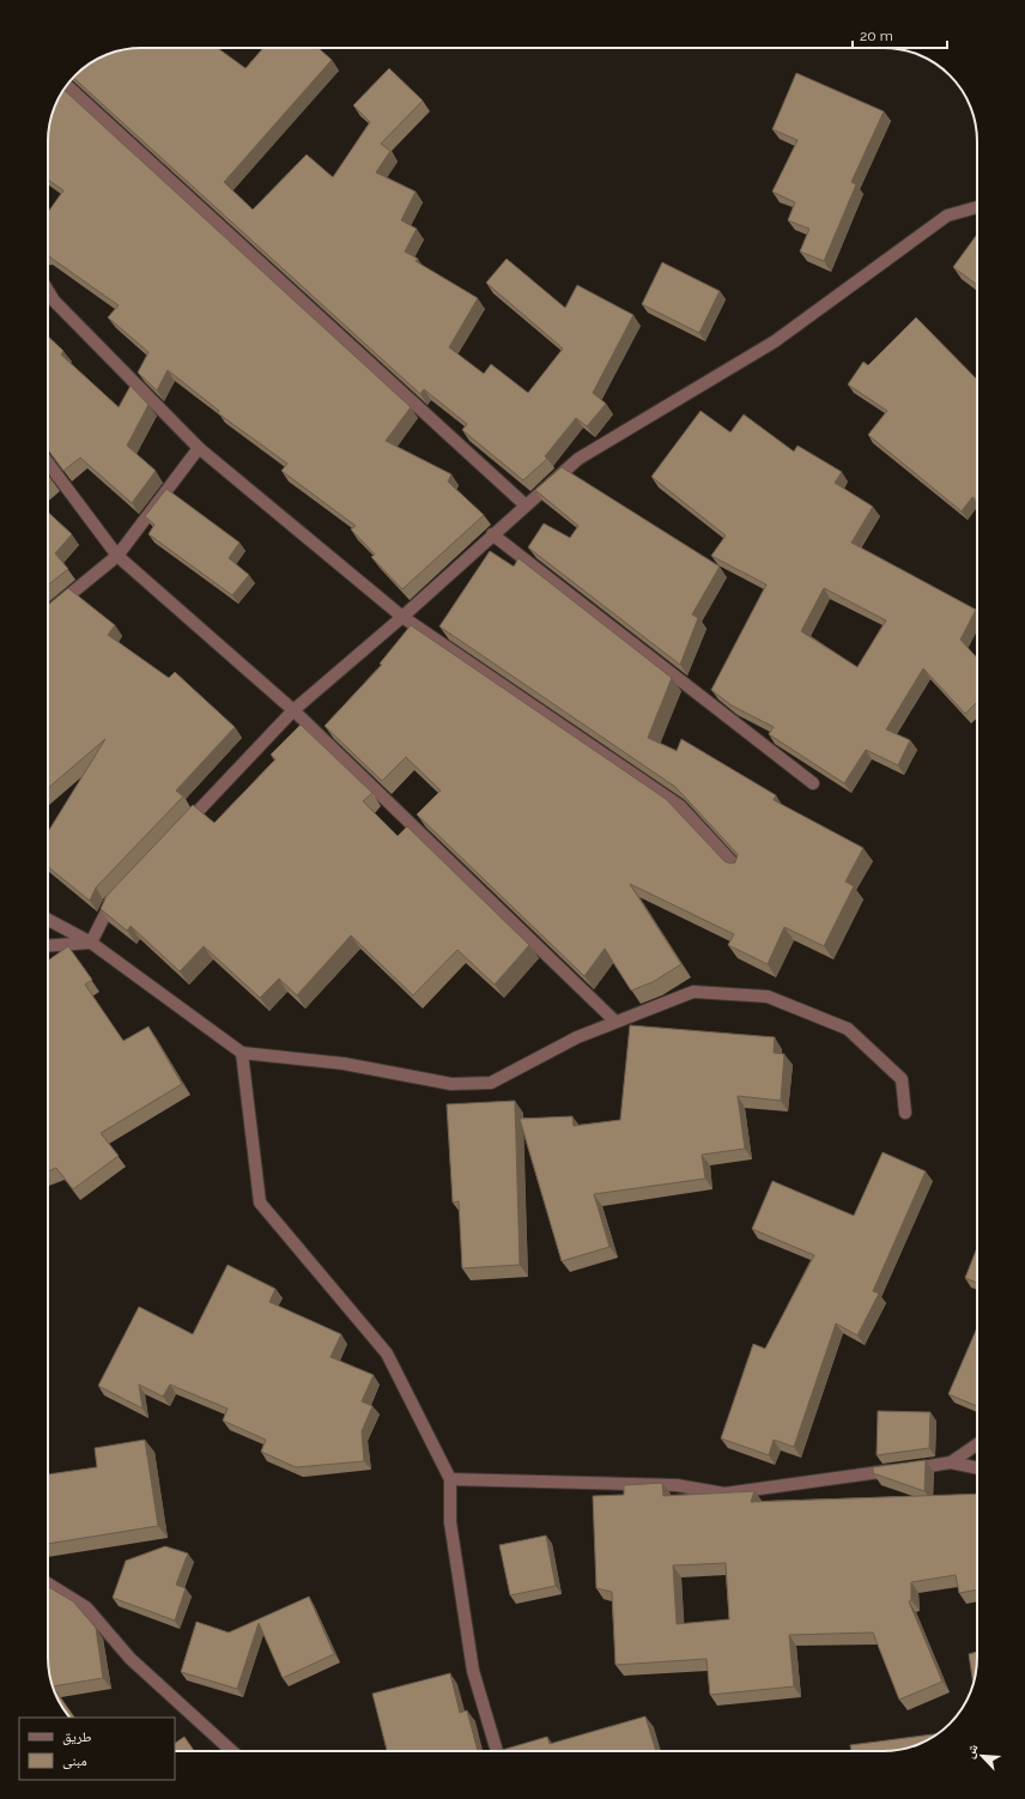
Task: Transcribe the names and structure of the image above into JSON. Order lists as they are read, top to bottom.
{
  "legend": ["طريق", "مبنى"],
  "scale_bar": "20 m",
  "north": "top left"
}
